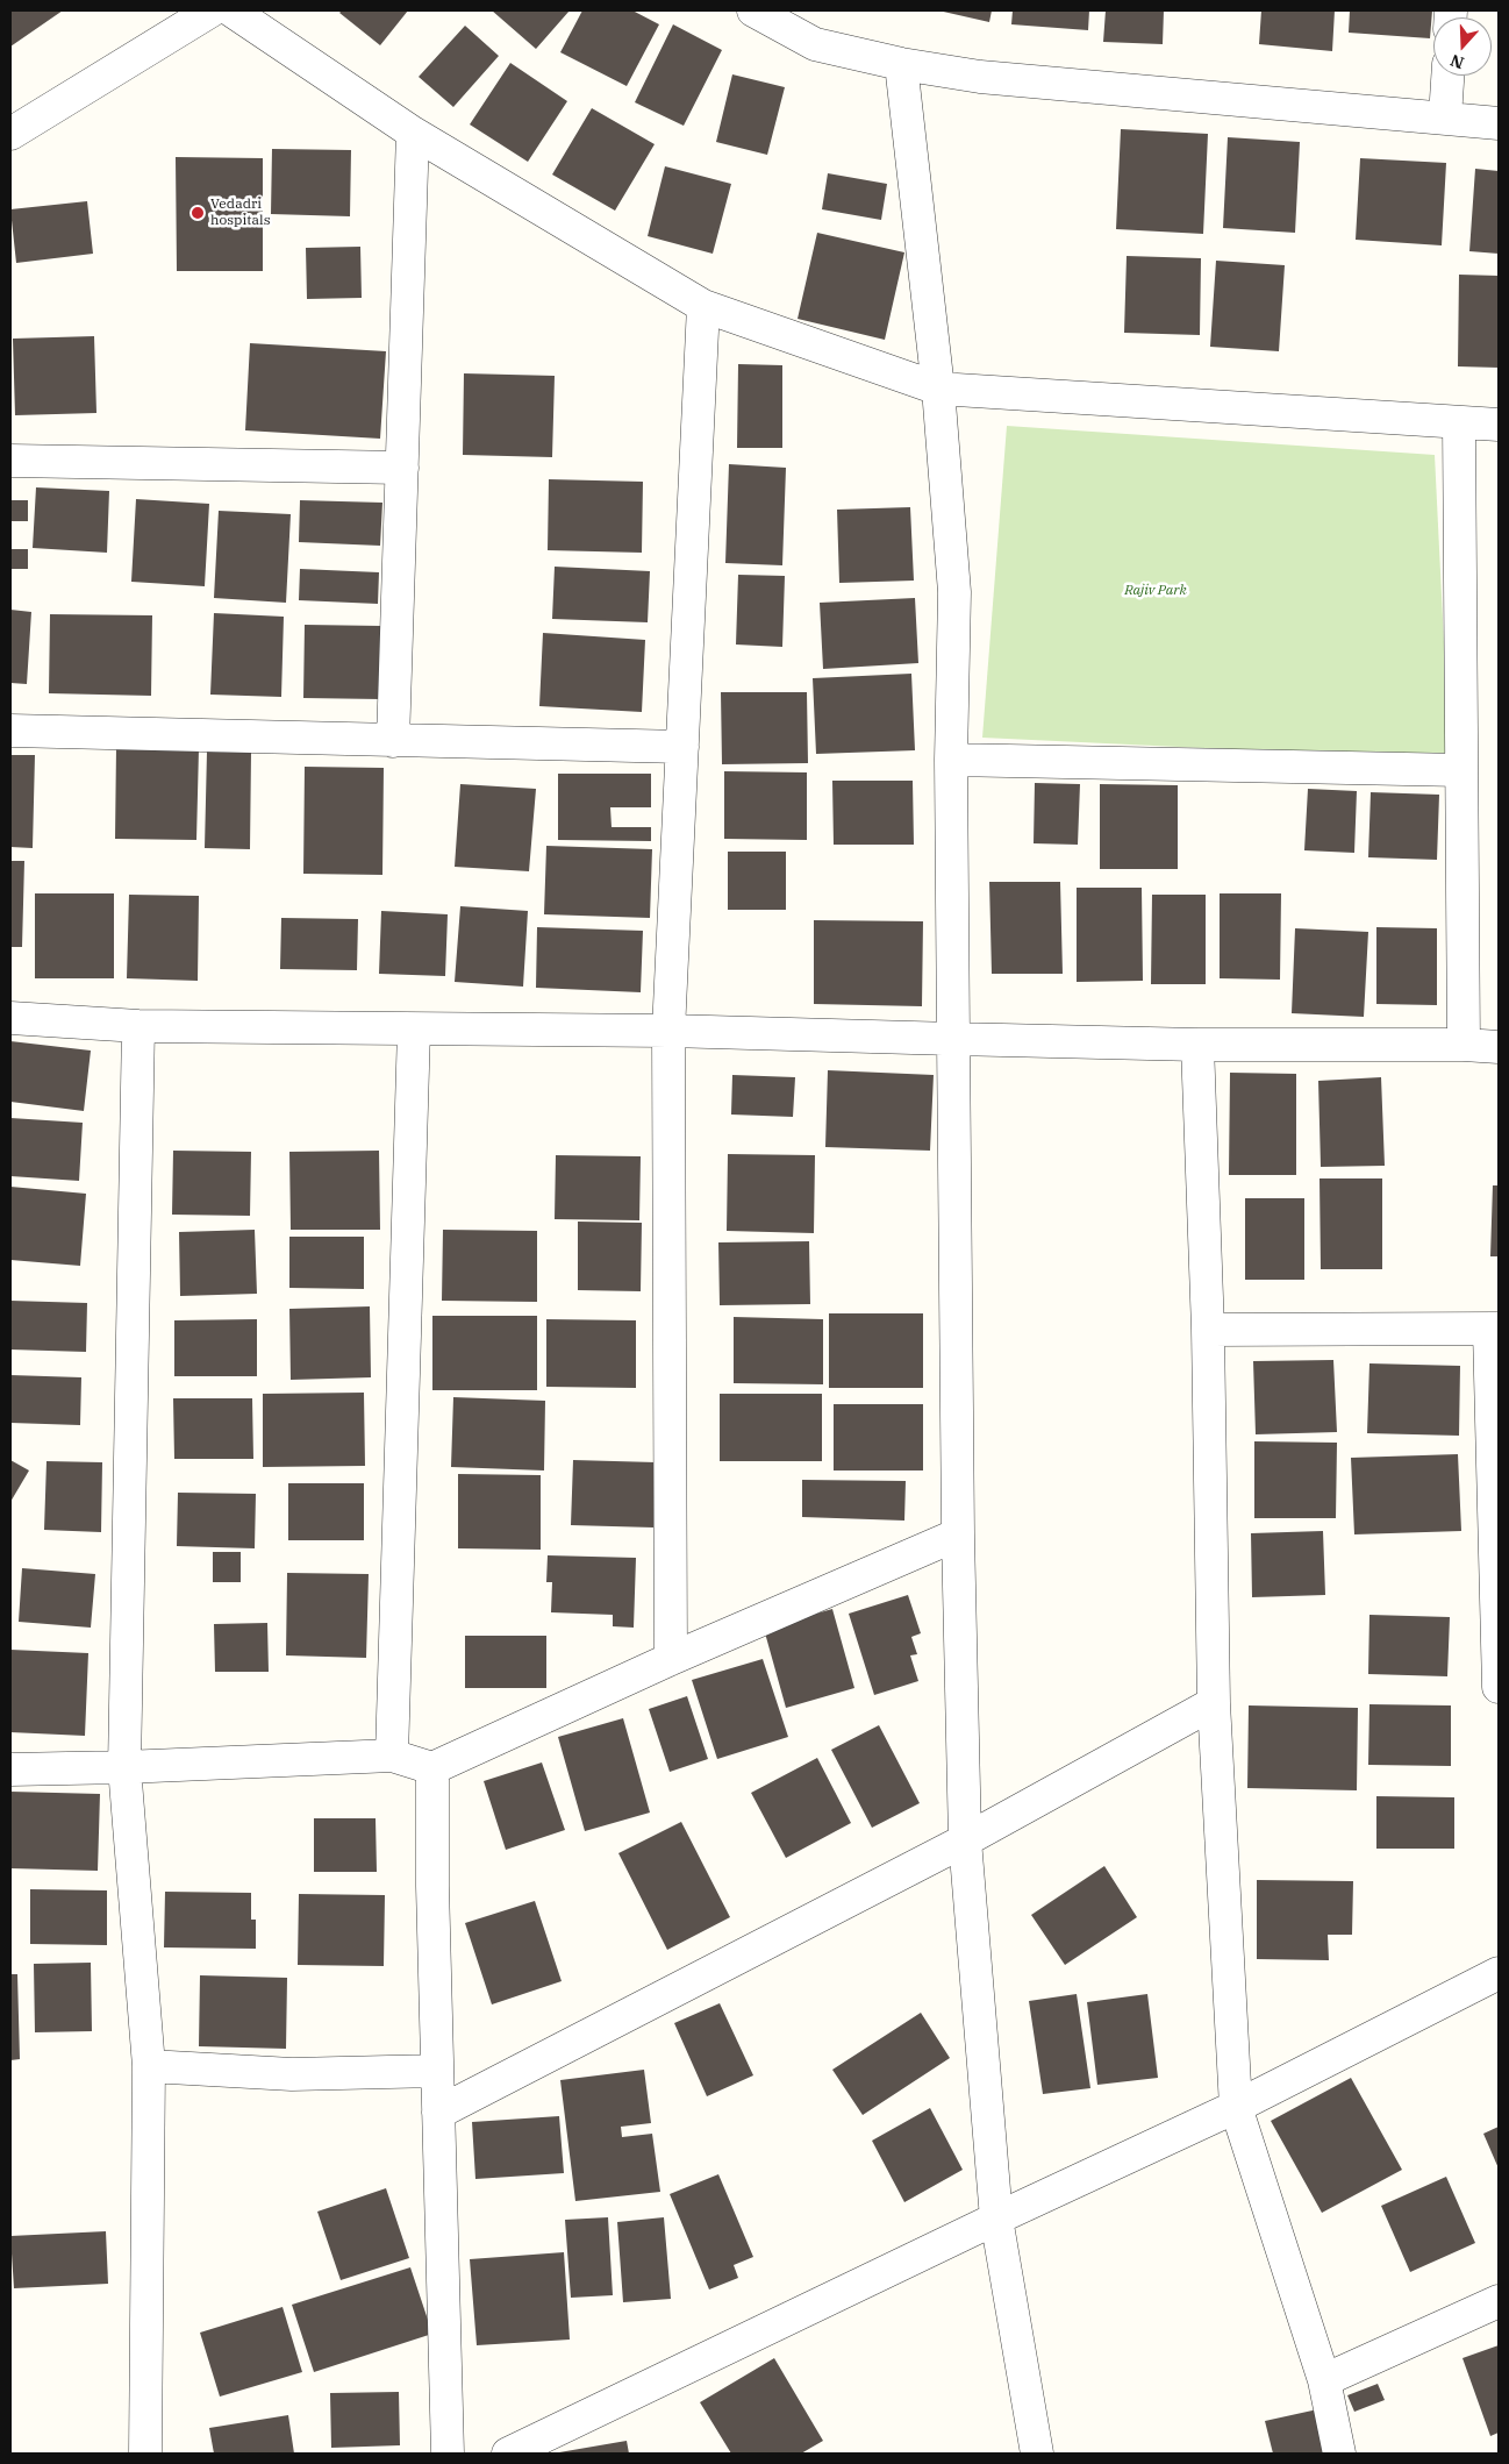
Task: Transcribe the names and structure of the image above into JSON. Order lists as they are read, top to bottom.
{
  "parks": ["Rajiv Park"],
  "places": ["Vedadri hospitals"],
  "north": "bottom"
}
